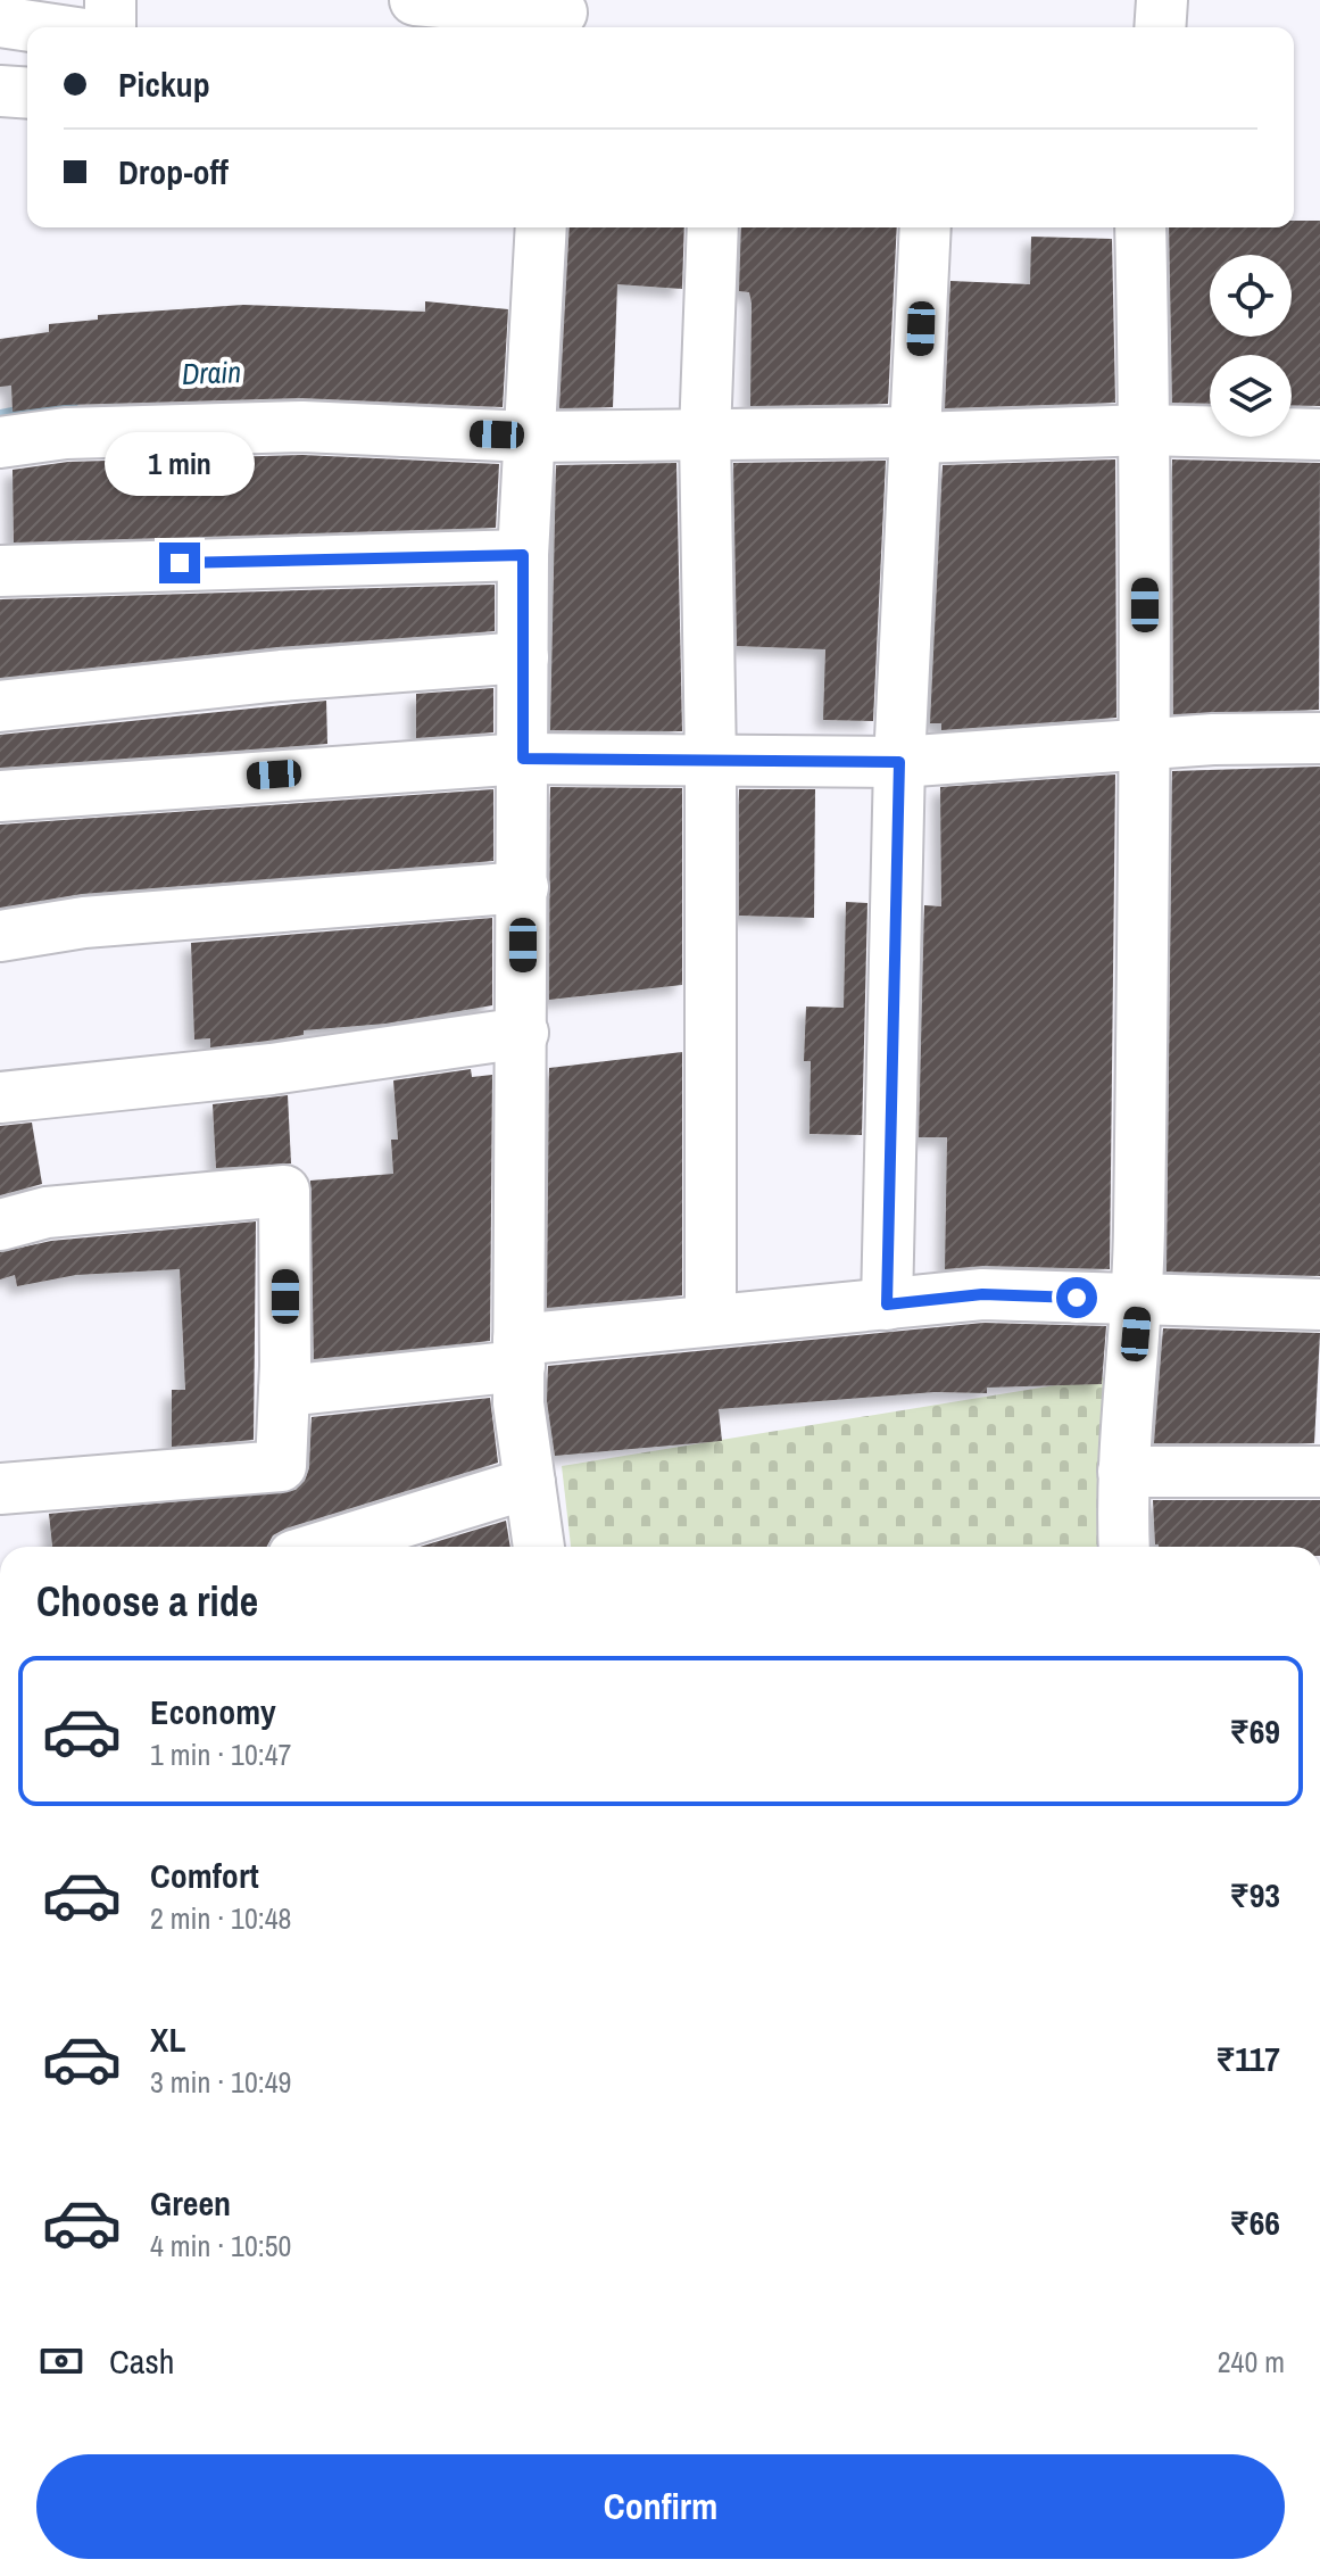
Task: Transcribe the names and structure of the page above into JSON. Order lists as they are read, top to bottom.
{
  "water": ["Drain"],
  "page": {
    "banner": ["Pickup", "Drop-off"],
    "bubble": "1 min",
    "heading": "Choose a ride",
    "list": [
      {
        "name": "Economy",
        "note": "1 min · 10:47",
        "value": "₹69"
      },
      {
        "name": "Comfort",
        "note": "2 min · 10:48",
        "value": "₹93"
      },
      {
        "name": "XL",
        "note": "3 min · 10:49",
        "value": "₹117"
      },
      {
        "name": "Green",
        "note": "4 min · 10:50",
        "value": "₹66"
      }
    ],
    "pay": ["Cash", "240 m"],
    "buttons": "Confirm"
  }
}
